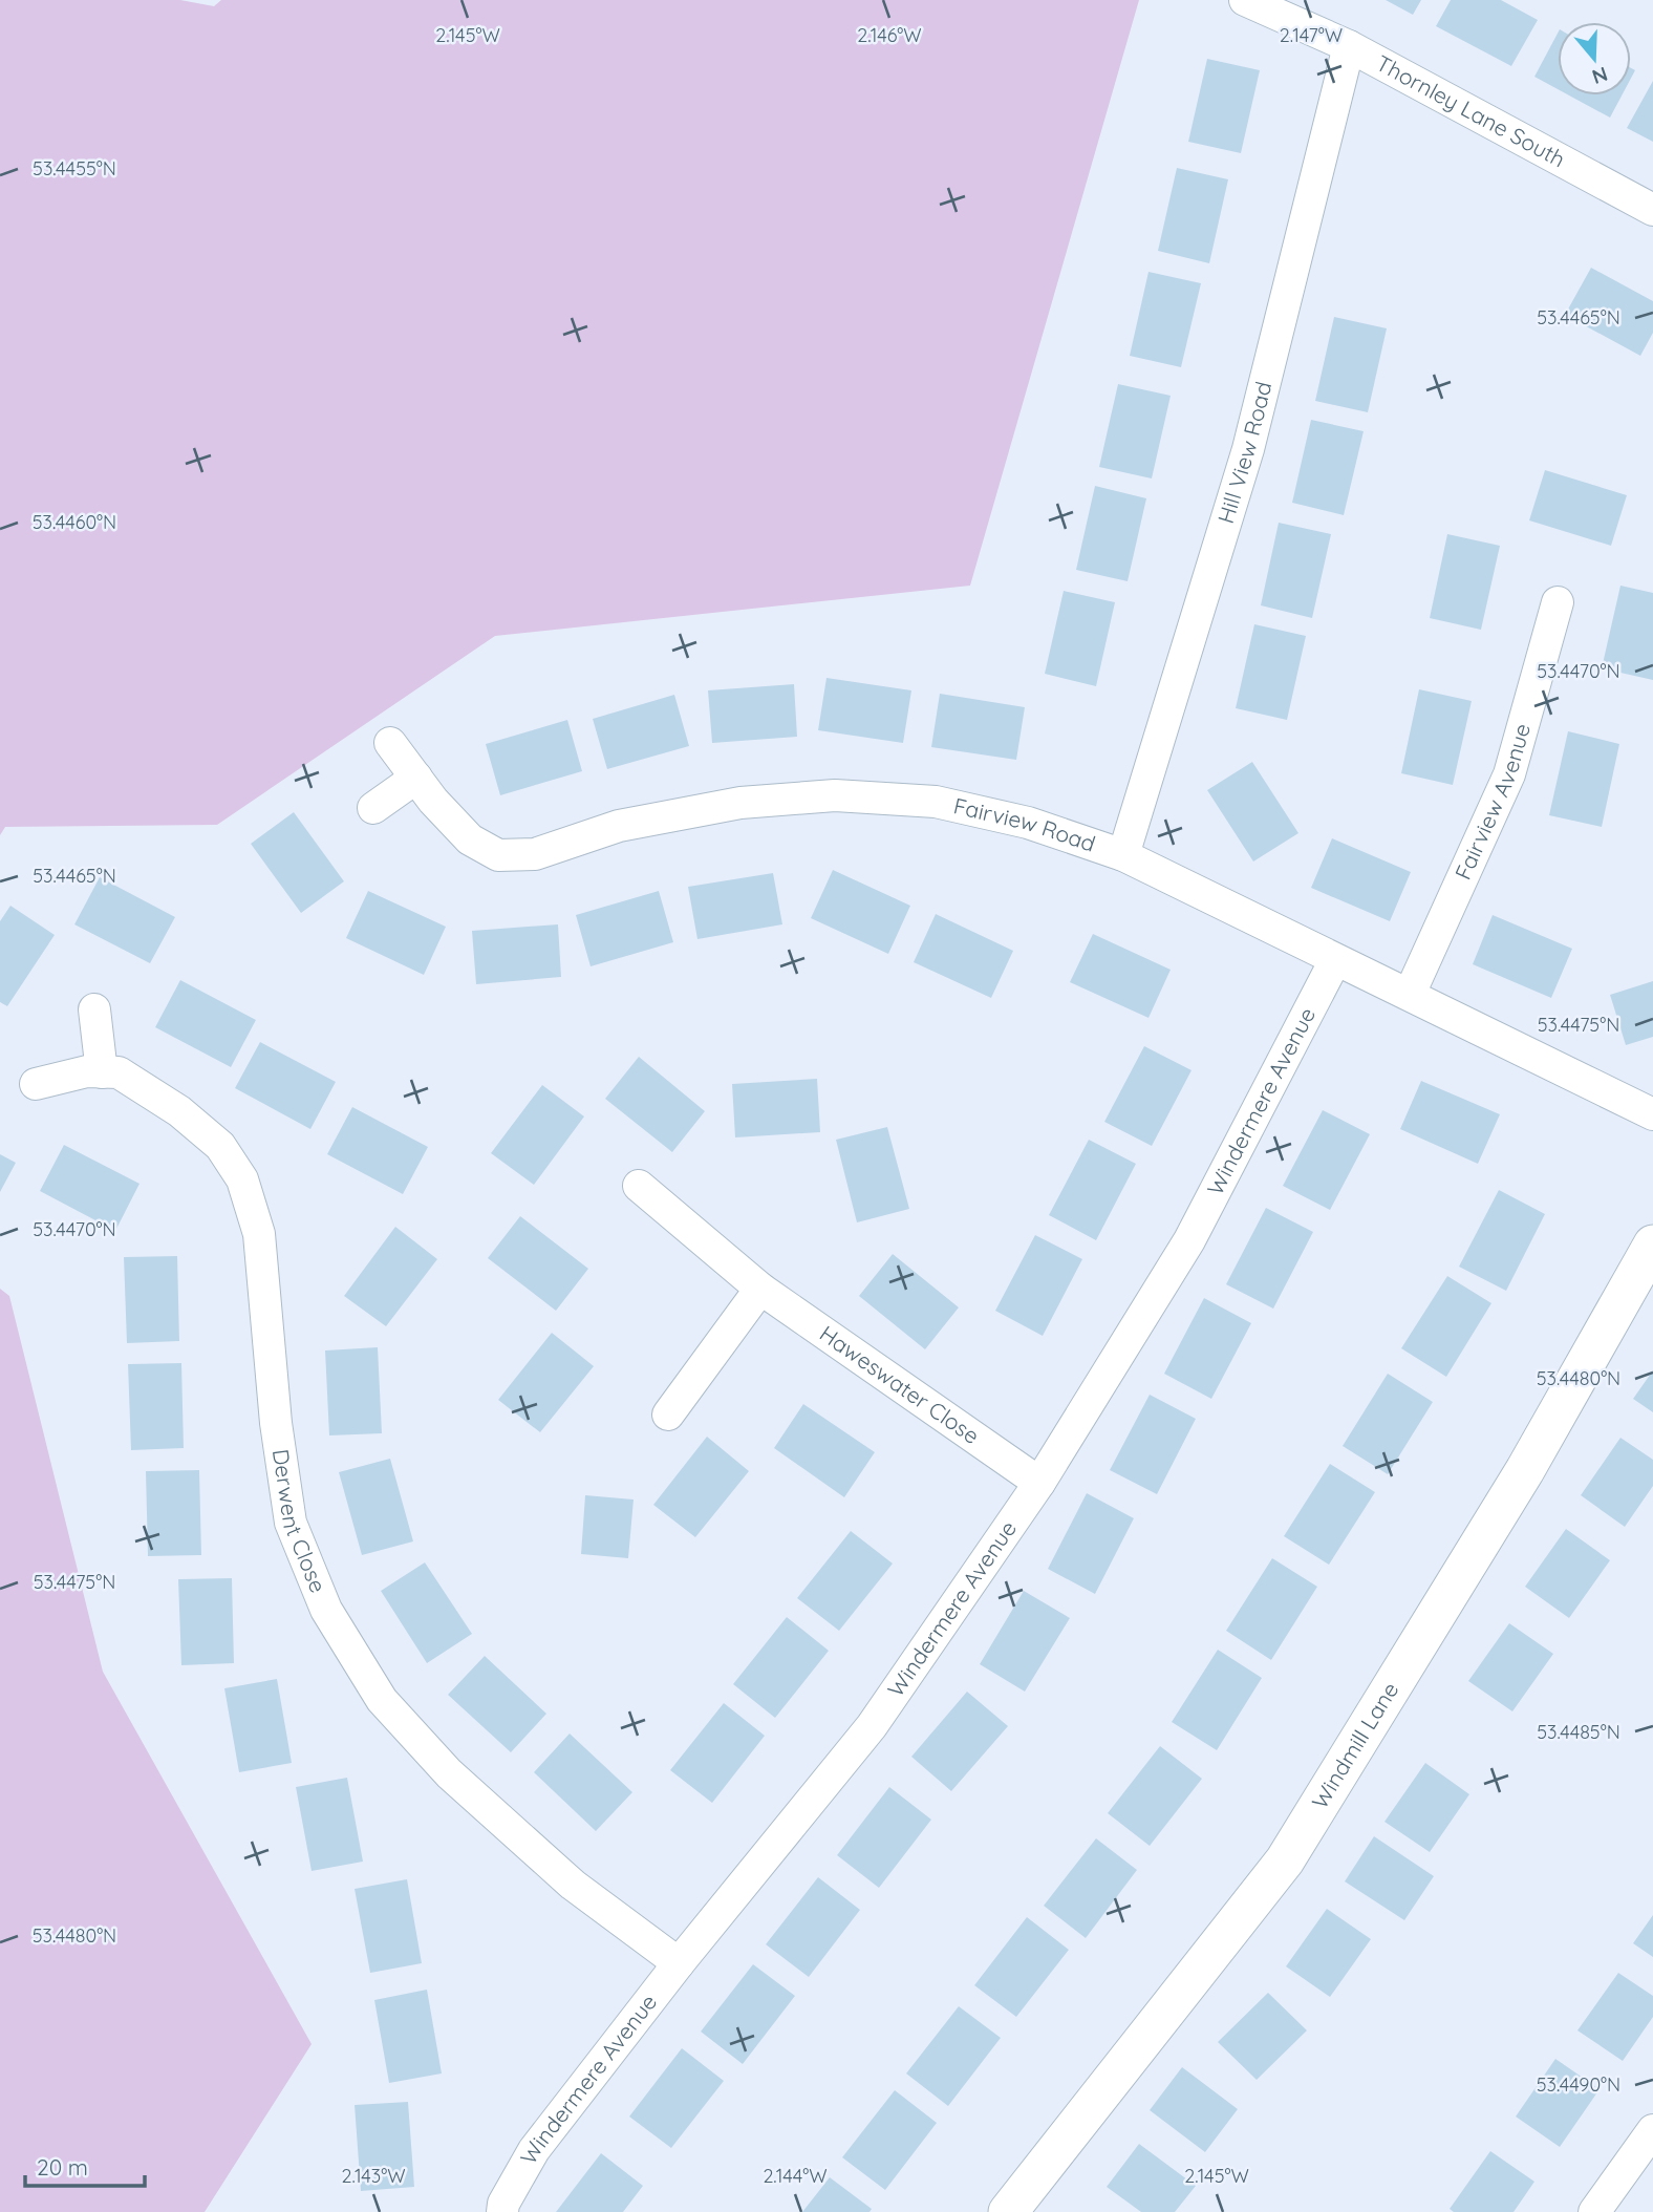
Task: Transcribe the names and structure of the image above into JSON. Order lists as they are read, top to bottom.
{
  "streets": {
    "street": [
      "Thornley Lane South",
      "Hill View Road",
      "Fairview Avenue",
      "Fairview Road",
      "Windermere Avenue",
      "Haweswater Close",
      "Derwent Close",
      "Windmill Lane"
    ]
  },
  "crossings": [
    ["Thornley Lane South", "Hill View Road"],
    ["Hill View Road", "Fairview Road"],
    ["Fairview Avenue", "Fairview Road"],
    ["Fairview Road", "Windermere Avenue"],
    ["Windermere Avenue", "Haweswater Close"],
    ["Windermere Avenue", "Derwent Close"]
  ],
  "scale_bar": "20 m",
  "north": "bottom",
  "coordinates": [
    "2.145°W",
    "2.146°W",
    "2.147°W",
    "53.4455°N",
    "53.4465°N",
    "53.4460°N",
    "53.4470°N",
    "53.4475°N",
    "53.4480°N",
    "53.4485°N",
    "53.4490°N",
    "2.143°W",
    "2.144°W"
  ]
}
